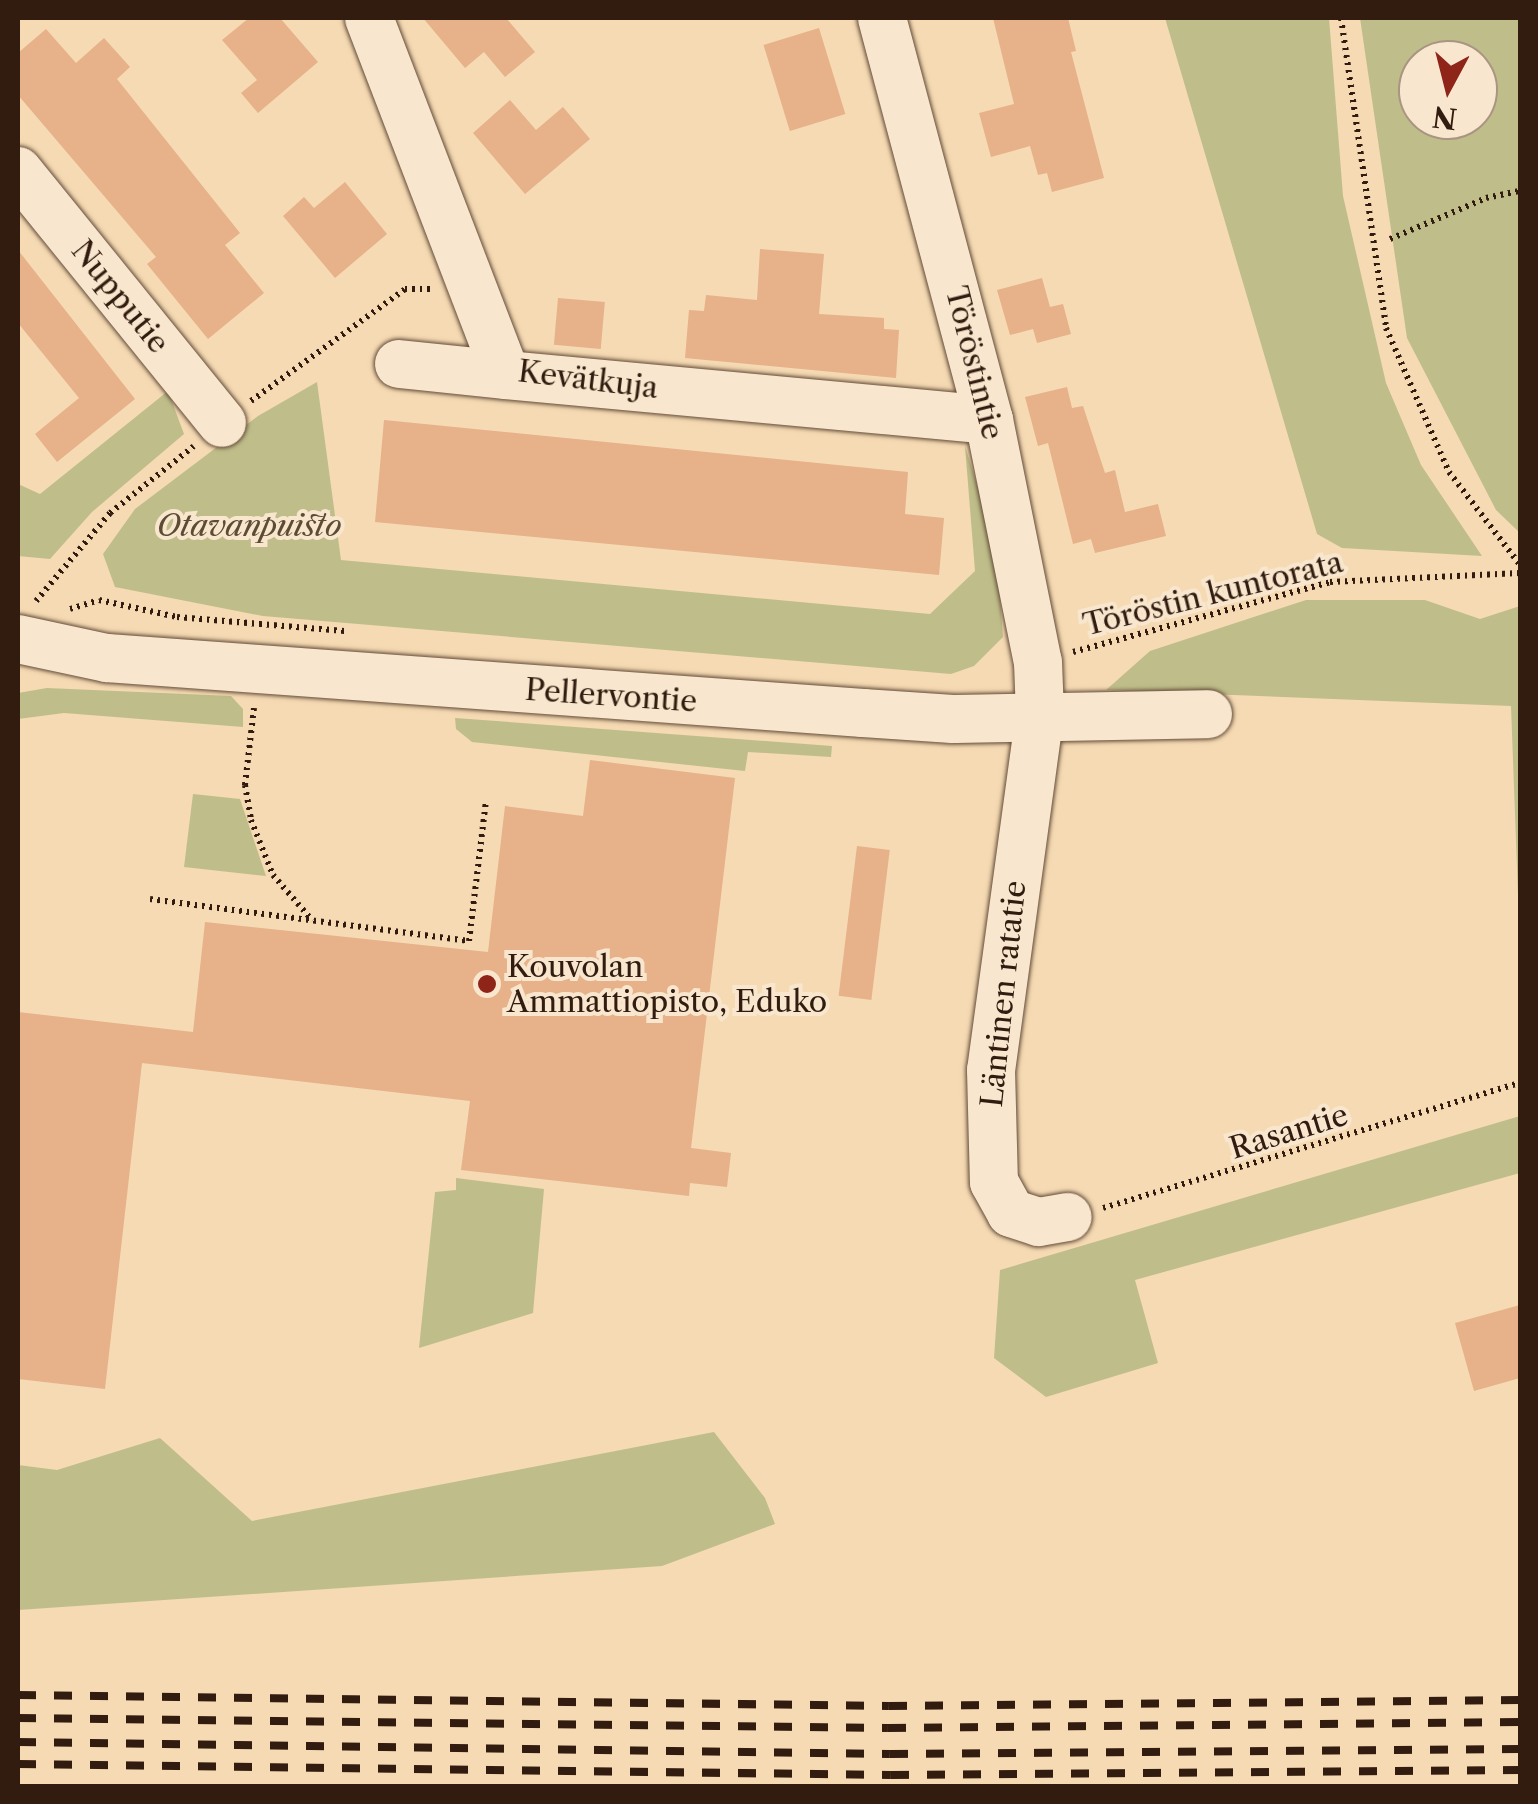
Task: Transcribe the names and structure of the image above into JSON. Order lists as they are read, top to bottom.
{
  "streets": {
    "street": [
      "Nupputie",
      "Töröstintie",
      "Kevätkuja",
      "Pellervontie",
      "Läntinen ratatie"
    ],
    "path": ["Töröstin kuntorata", "Rasantie"]
  },
  "crossings": [
    ["Töröstintie", "Kevätkuja"],
    ["Töröstintie", "Töröstin kuntorata"],
    ["Töröstintie", "Pellervontie"],
    ["Töröstintie", "Läntinen ratatie"],
    ["Pellervontie", "Läntinen ratatie"],
    ["Läntinen ratatie", "Rasantie"]
  ],
  "parks": ["Otavanpuisto"],
  "places": ["Kouvolan Ammattiopisto, Eduko"],
  "north": "bottom"
}
